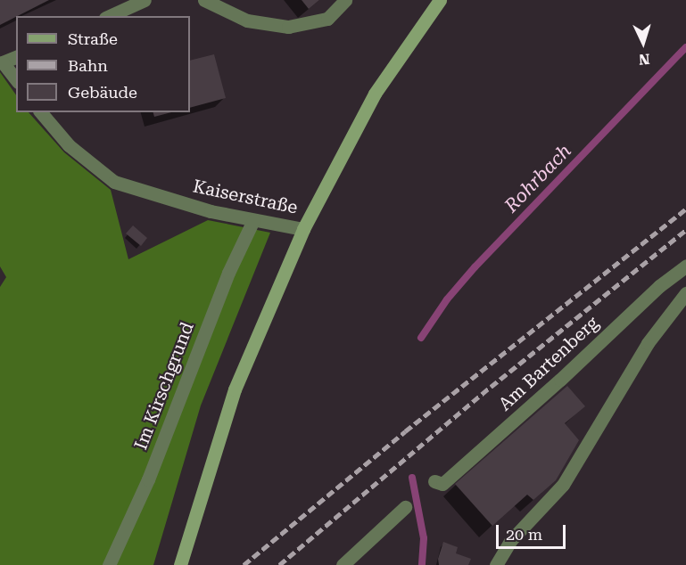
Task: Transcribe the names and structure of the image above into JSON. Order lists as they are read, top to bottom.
{
  "streets": {
    "main road": ["Kaiserstraße"],
    "street": ["Am Bartenberg", "Im Kirschgrund"]
  },
  "crossings": [
    ["Kaiserstraße", "Im Kirschgrund"]
  ],
  "water": ["Rohrbach"],
  "legend": ["Straße", "Bahn", "Gebäude"],
  "scale_bar": "20 m",
  "north": "bottom"
}
